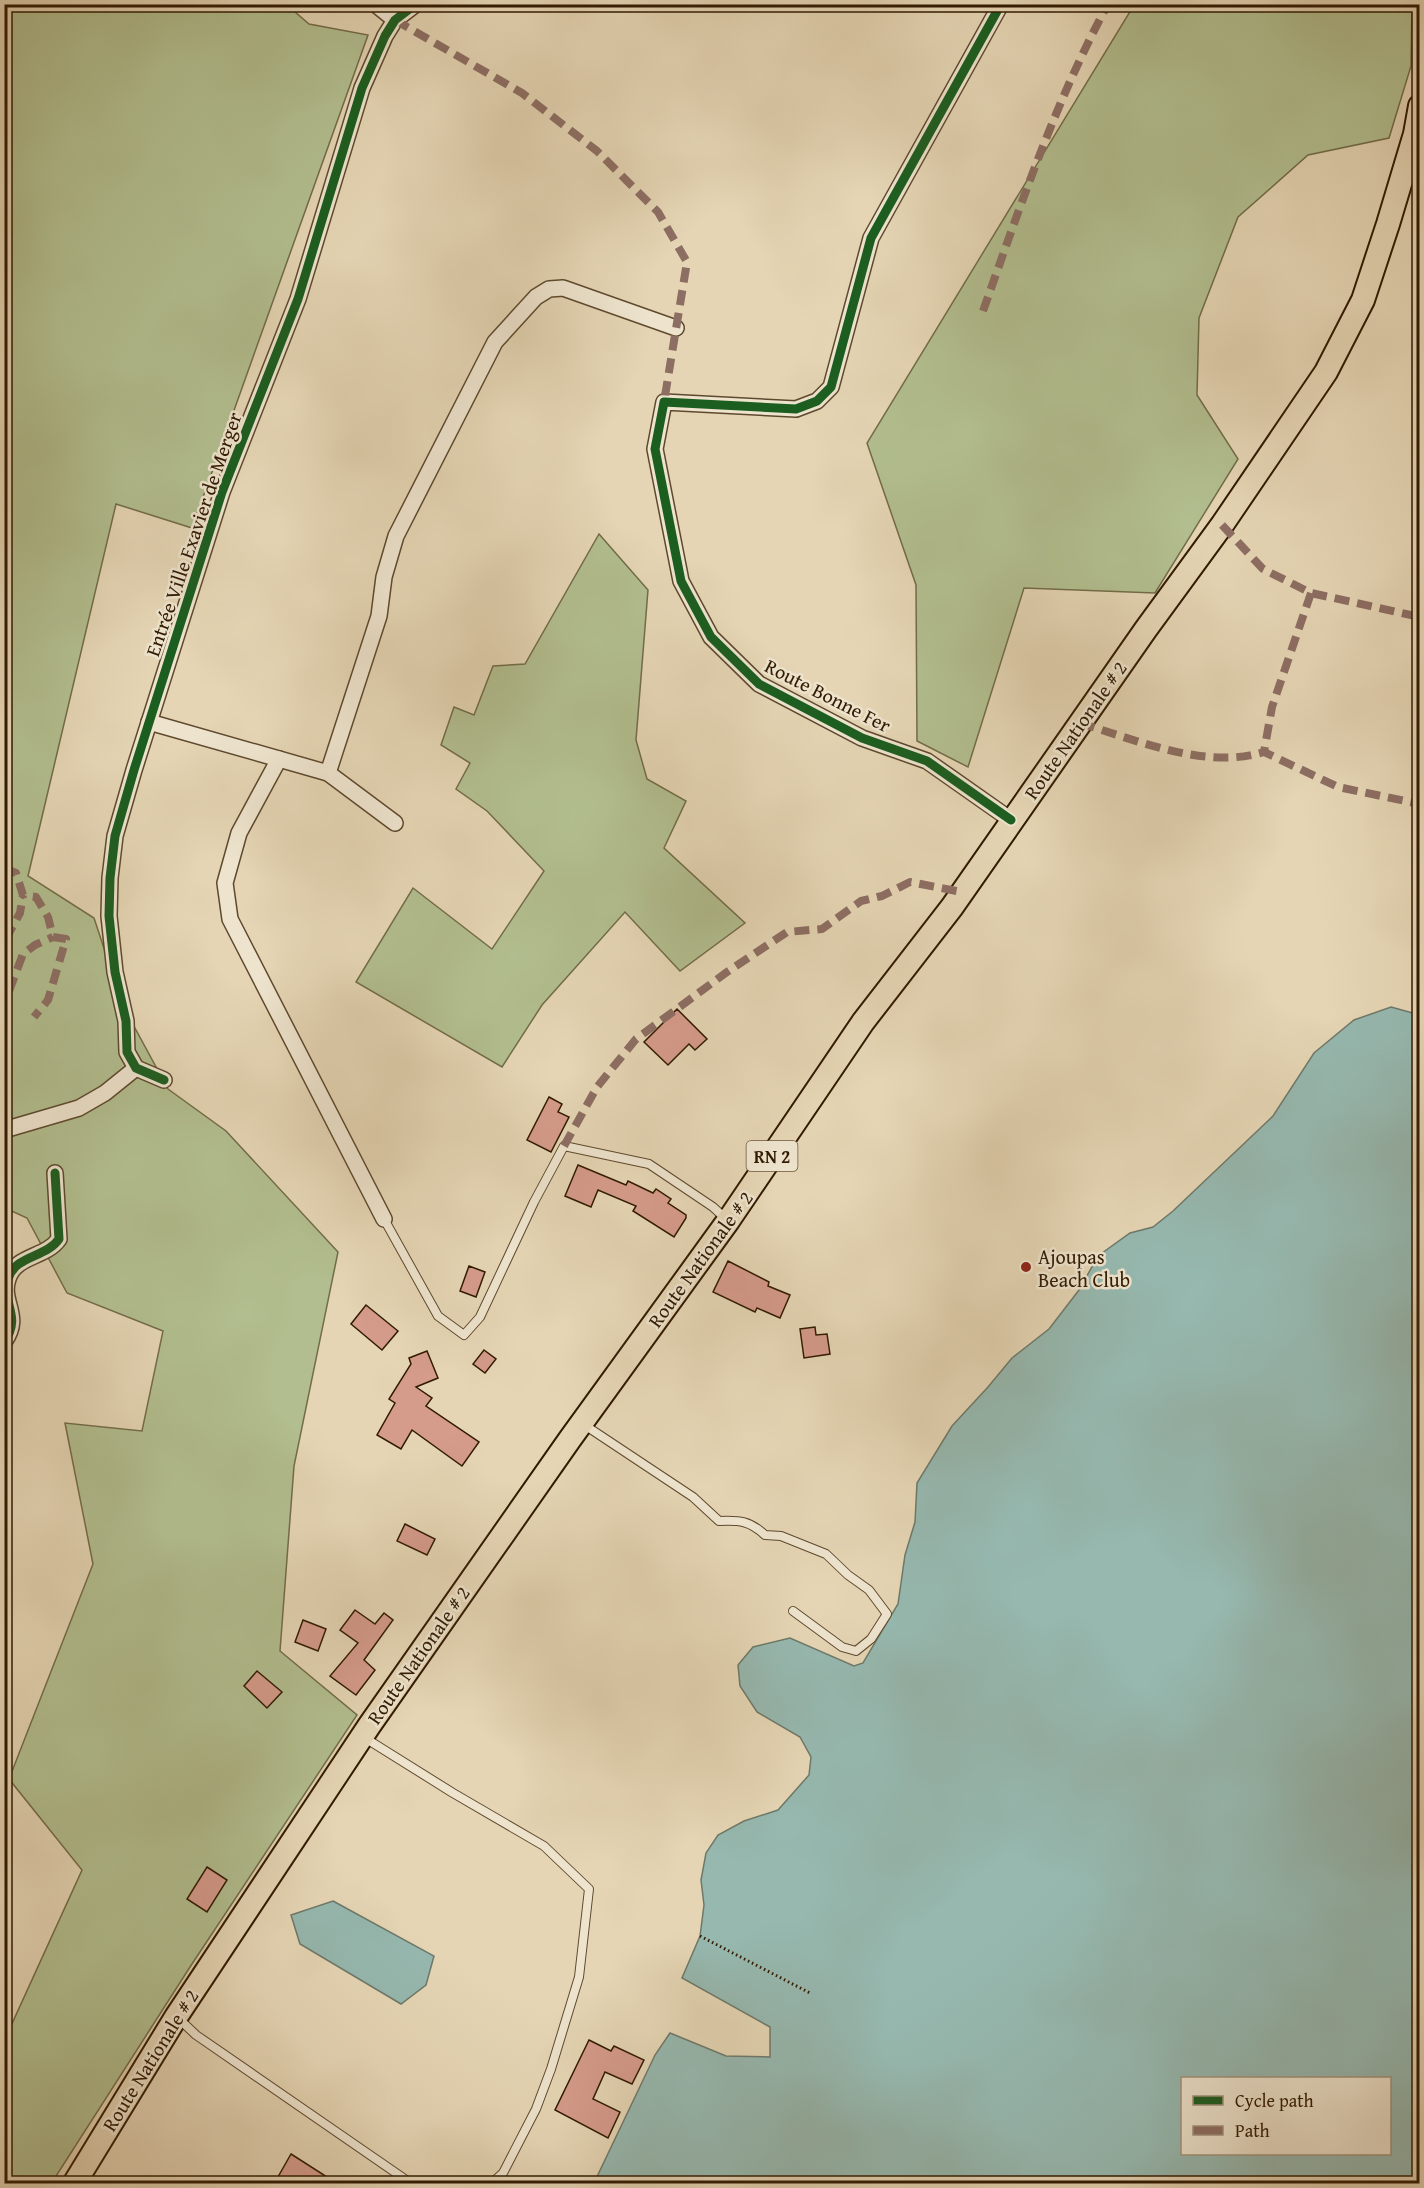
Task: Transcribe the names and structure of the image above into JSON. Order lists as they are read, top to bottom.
{
  "streets": {
    "main road": ["Route Nationale # 2", "RN 2"],
    "street": ["Entrée Ville Exavier de Merger", "Route Bonne Fer"]
  },
  "crossings": [
    ["Route Bonne Fer", "Route Nationale # 2"]
  ],
  "places": ["Ajoupas Beach Club"],
  "legend": ["Cycle path", "Path"]
}
